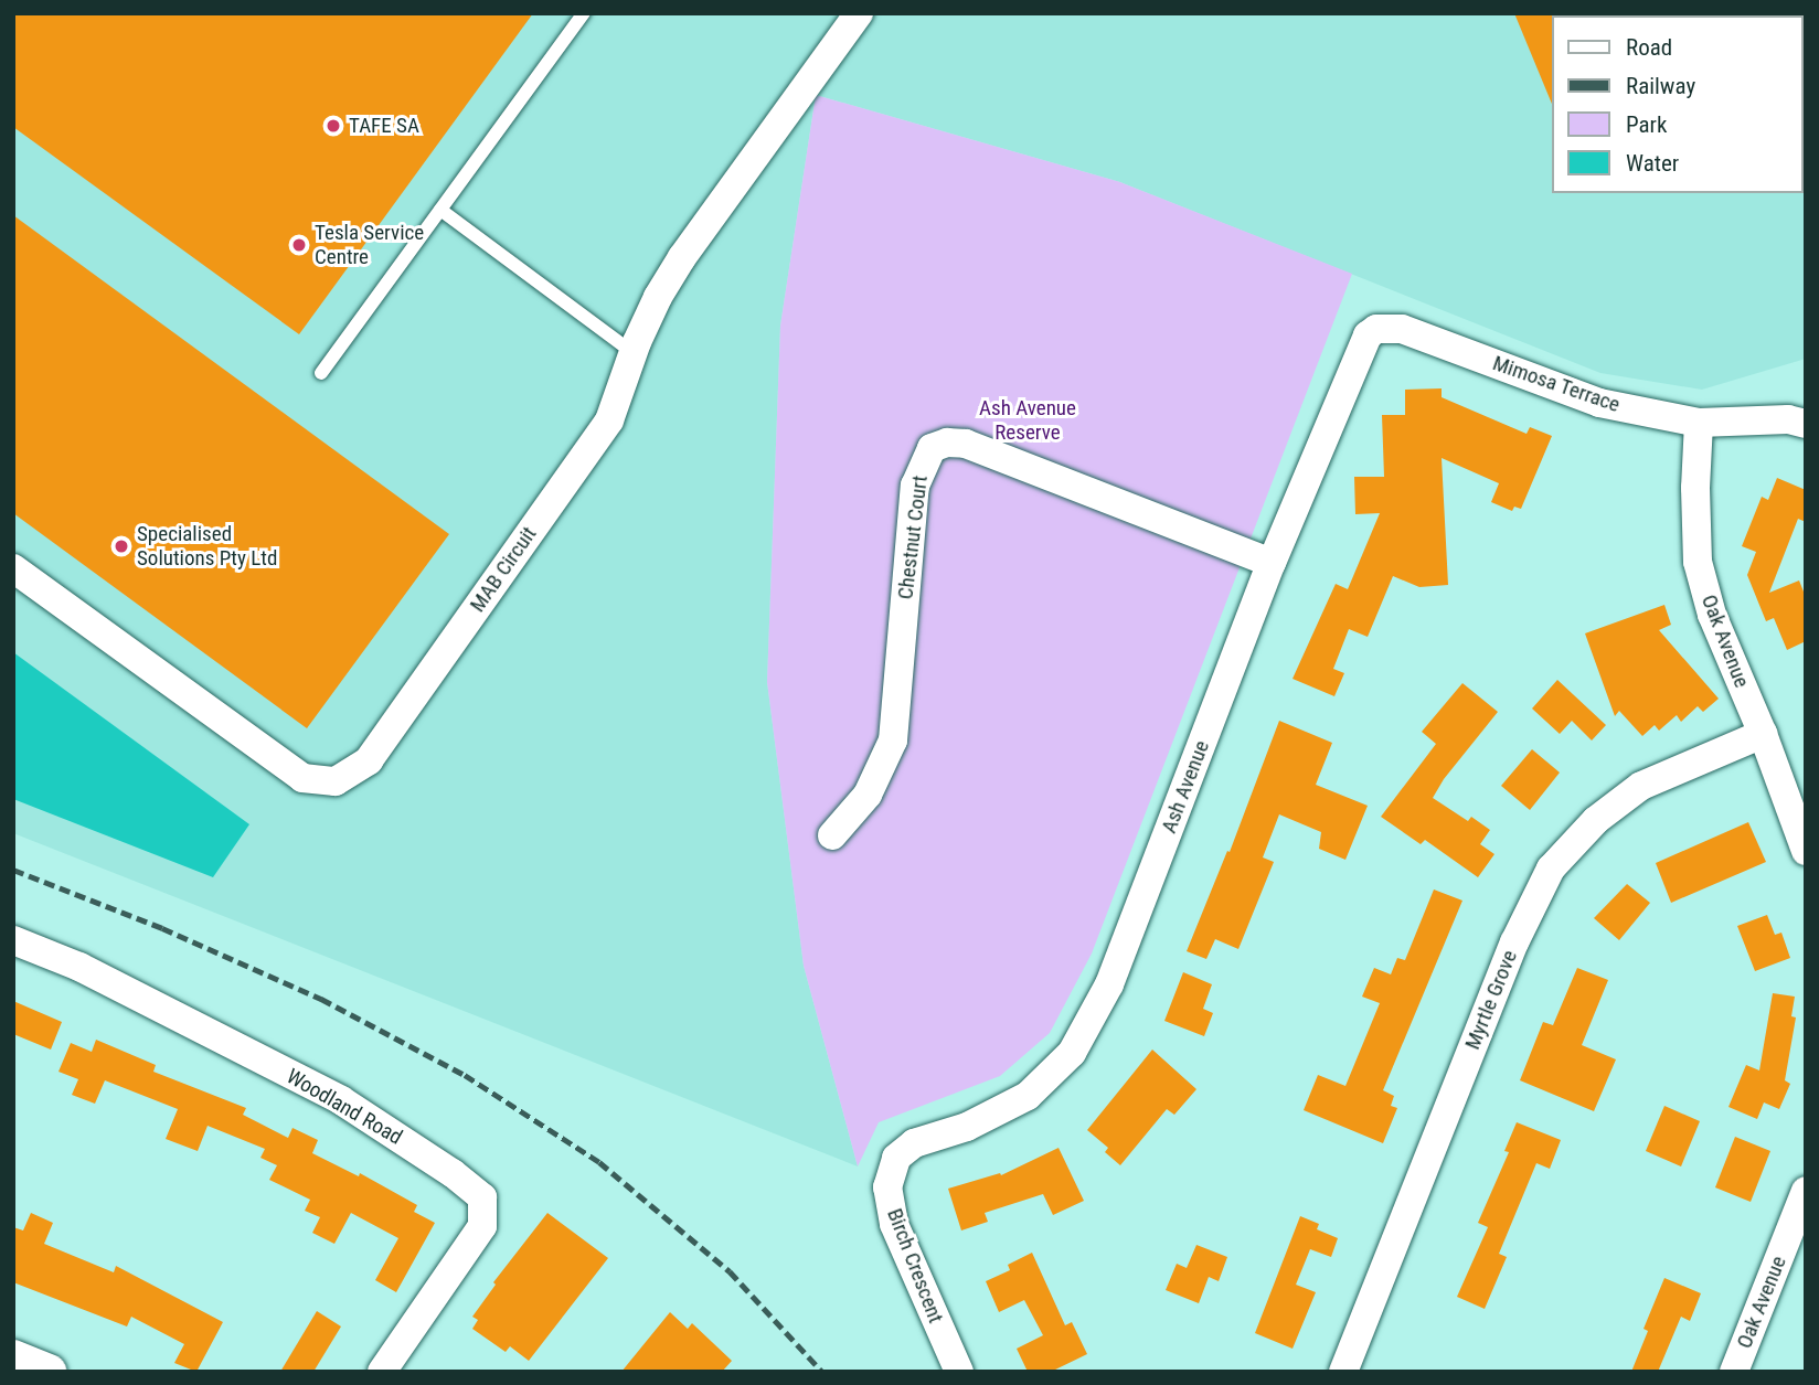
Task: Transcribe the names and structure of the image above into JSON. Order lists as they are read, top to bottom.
{
  "streets": {
    "street": [
      "Mimosa Terrace",
      "Chestnut Court",
      "MAB Circuit",
      "Oak Avenue",
      "Ash Avenue",
      "Myrtle Grove",
      "Woodland Road",
      "Birch Crescent"
    ]
  },
  "crossings": [
    ["Mimosa Terrace", "Oak Avenue"],
    ["Mimosa Terrace", "Ash Avenue"],
    ["Chestnut Court", "Ash Avenue"],
    ["Oak Avenue", "Myrtle Grove"],
    ["Ash Avenue", "Birch Crescent"]
  ],
  "parks": ["Ash Avenue Reserve"],
  "places": ["TAFE SA", "Tesla Service Centre", "Specialised Solutions Pty Ltd"],
  "legend": [
    "Road",
    "Railway",
    "Park",
    "Water"
  ]
}
